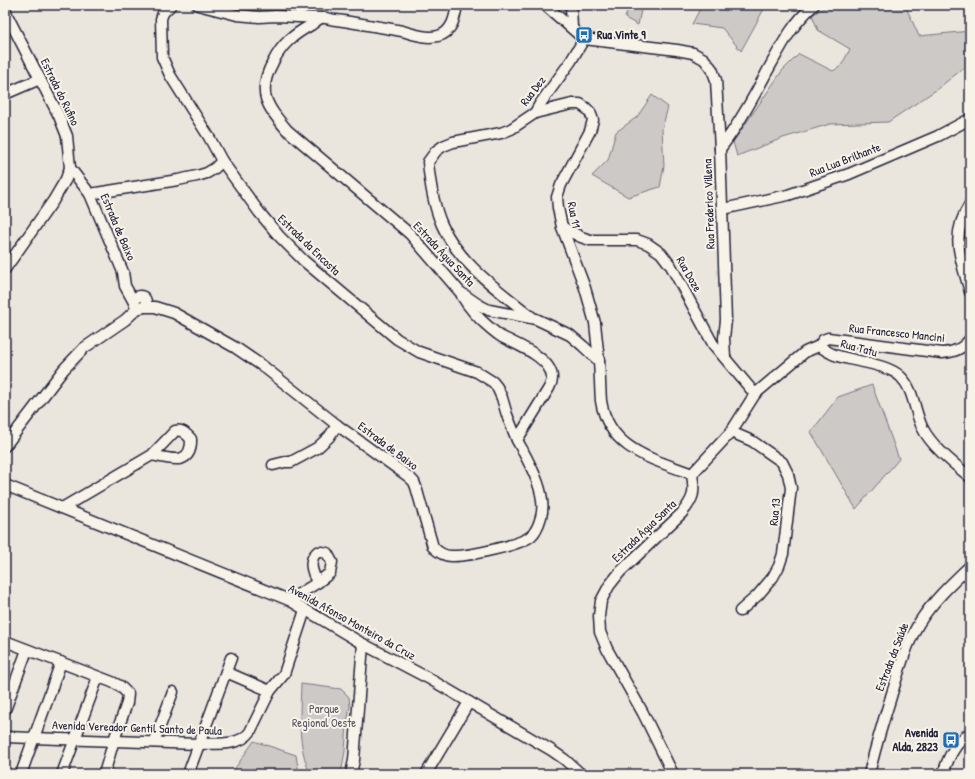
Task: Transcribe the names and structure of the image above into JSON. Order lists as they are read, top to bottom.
{
  "streets": {
    "street": [
      "Rua Dez",
      "Estrada do Rufino",
      "Rua Lua Brilhante",
      "Rua Frederico Villena",
      "Rua 11",
      "Estrada de Baixo",
      "Estrada da Encosta",
      "Estrada Água Santa",
      "Rua Doze",
      "Rua Francesco Mancini",
      "Rua Tatu",
      "Rua 13",
      "Avenida Afonso Monteiro da Cruz",
      "Estrada da Saúde",
      "Avenida Vereador Gentil Santo de Paula"
    ]
  },
  "crossings": [
    ["Rua Dez", "Rua 11"],
    ["Rua Dez", "Estrada Água Santa"],
    ["Estrada do Rufino", "Estrada de Baixo"],
    ["Rua Lua Brilhante", "Rua Frederico Villena"],
    ["Rua Frederico Villena", "Rua Doze"],
    ["Rua 11", "Estrada Água Santa"],
    ["Rua 11", "Rua Doze"],
    ["Estrada de Baixo", "Estrada da Encosta"],
    ["Rua Francesco Mancini", "Rua Tatu"],
    ["Avenida Afonso Monteiro da Cruz", "Avenida Vereador Gentil Santo de Paula"]
  ],
  "parks": ["Parque Regional Oeste"],
  "places": {
    "bus stop": ["Rua Vinte 9", "Avenida Alda, 2823"]
  }
}
